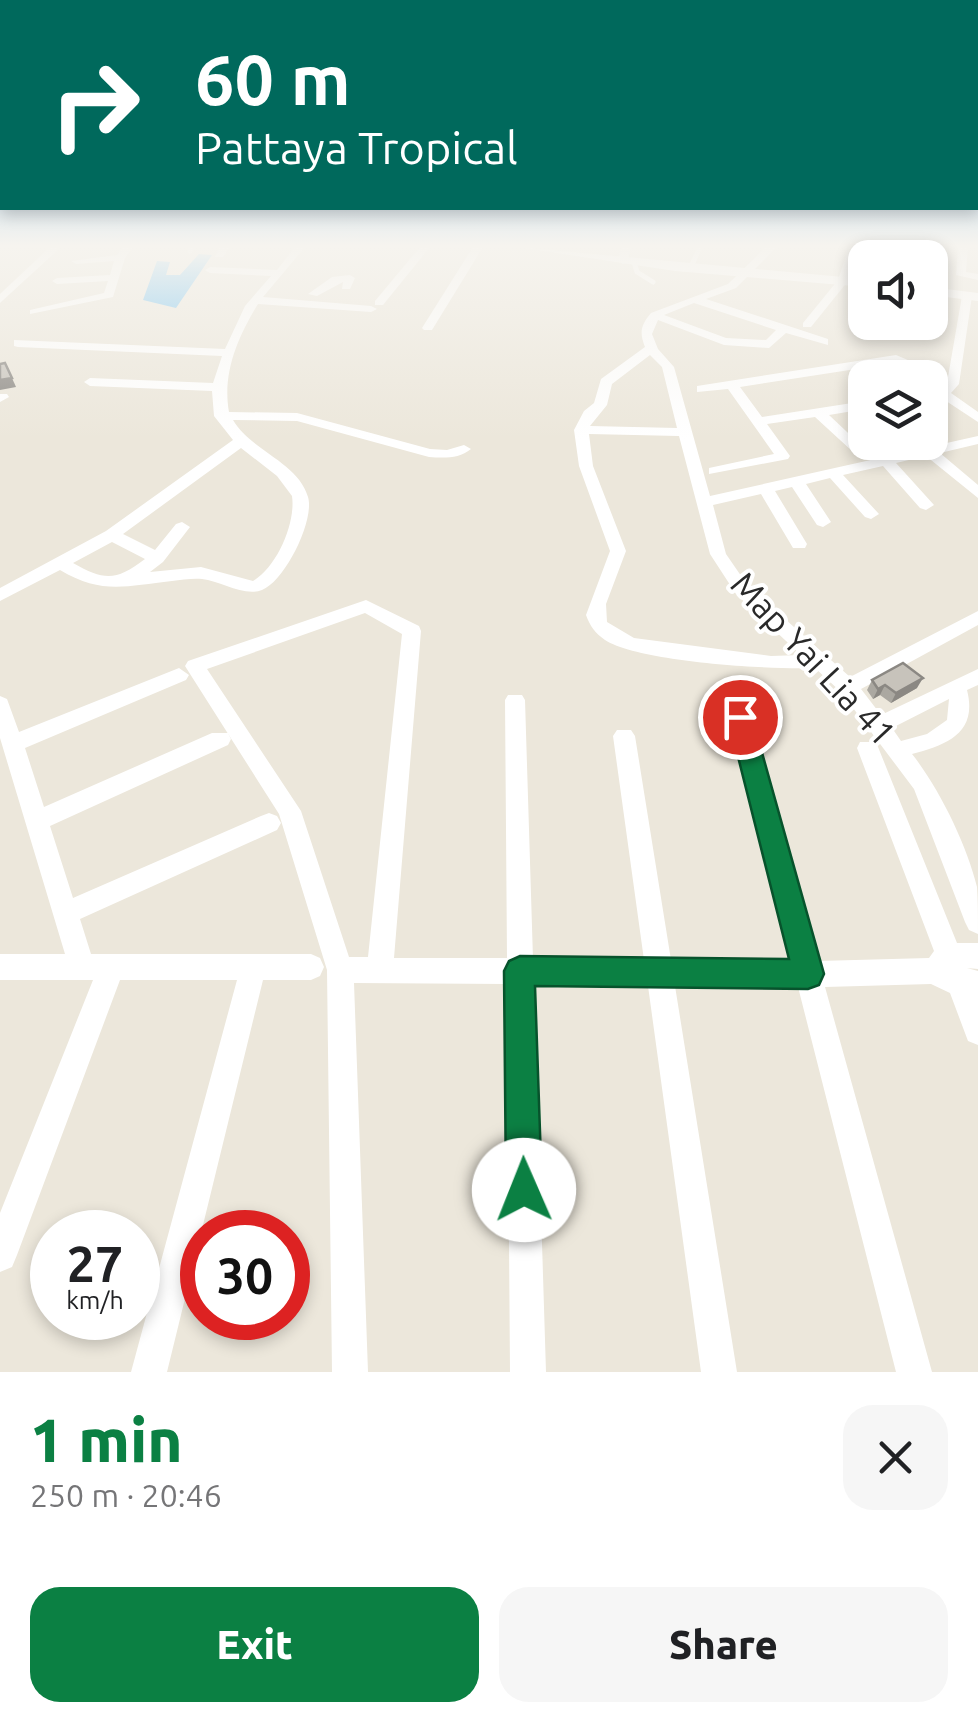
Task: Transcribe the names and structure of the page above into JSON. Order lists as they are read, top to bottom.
{
  "streets": {
    "street": ["Map Yai Lia 41"]
  },
  "page": {
    "turn": ["60 m", "Pattaya Tropical"],
    "speed": "27 km/h",
    "limit": "30",
    "heading": ["1 min", "250 m · 20:46"],
    "buttons": ["Exit", "Share"]
  }
}
